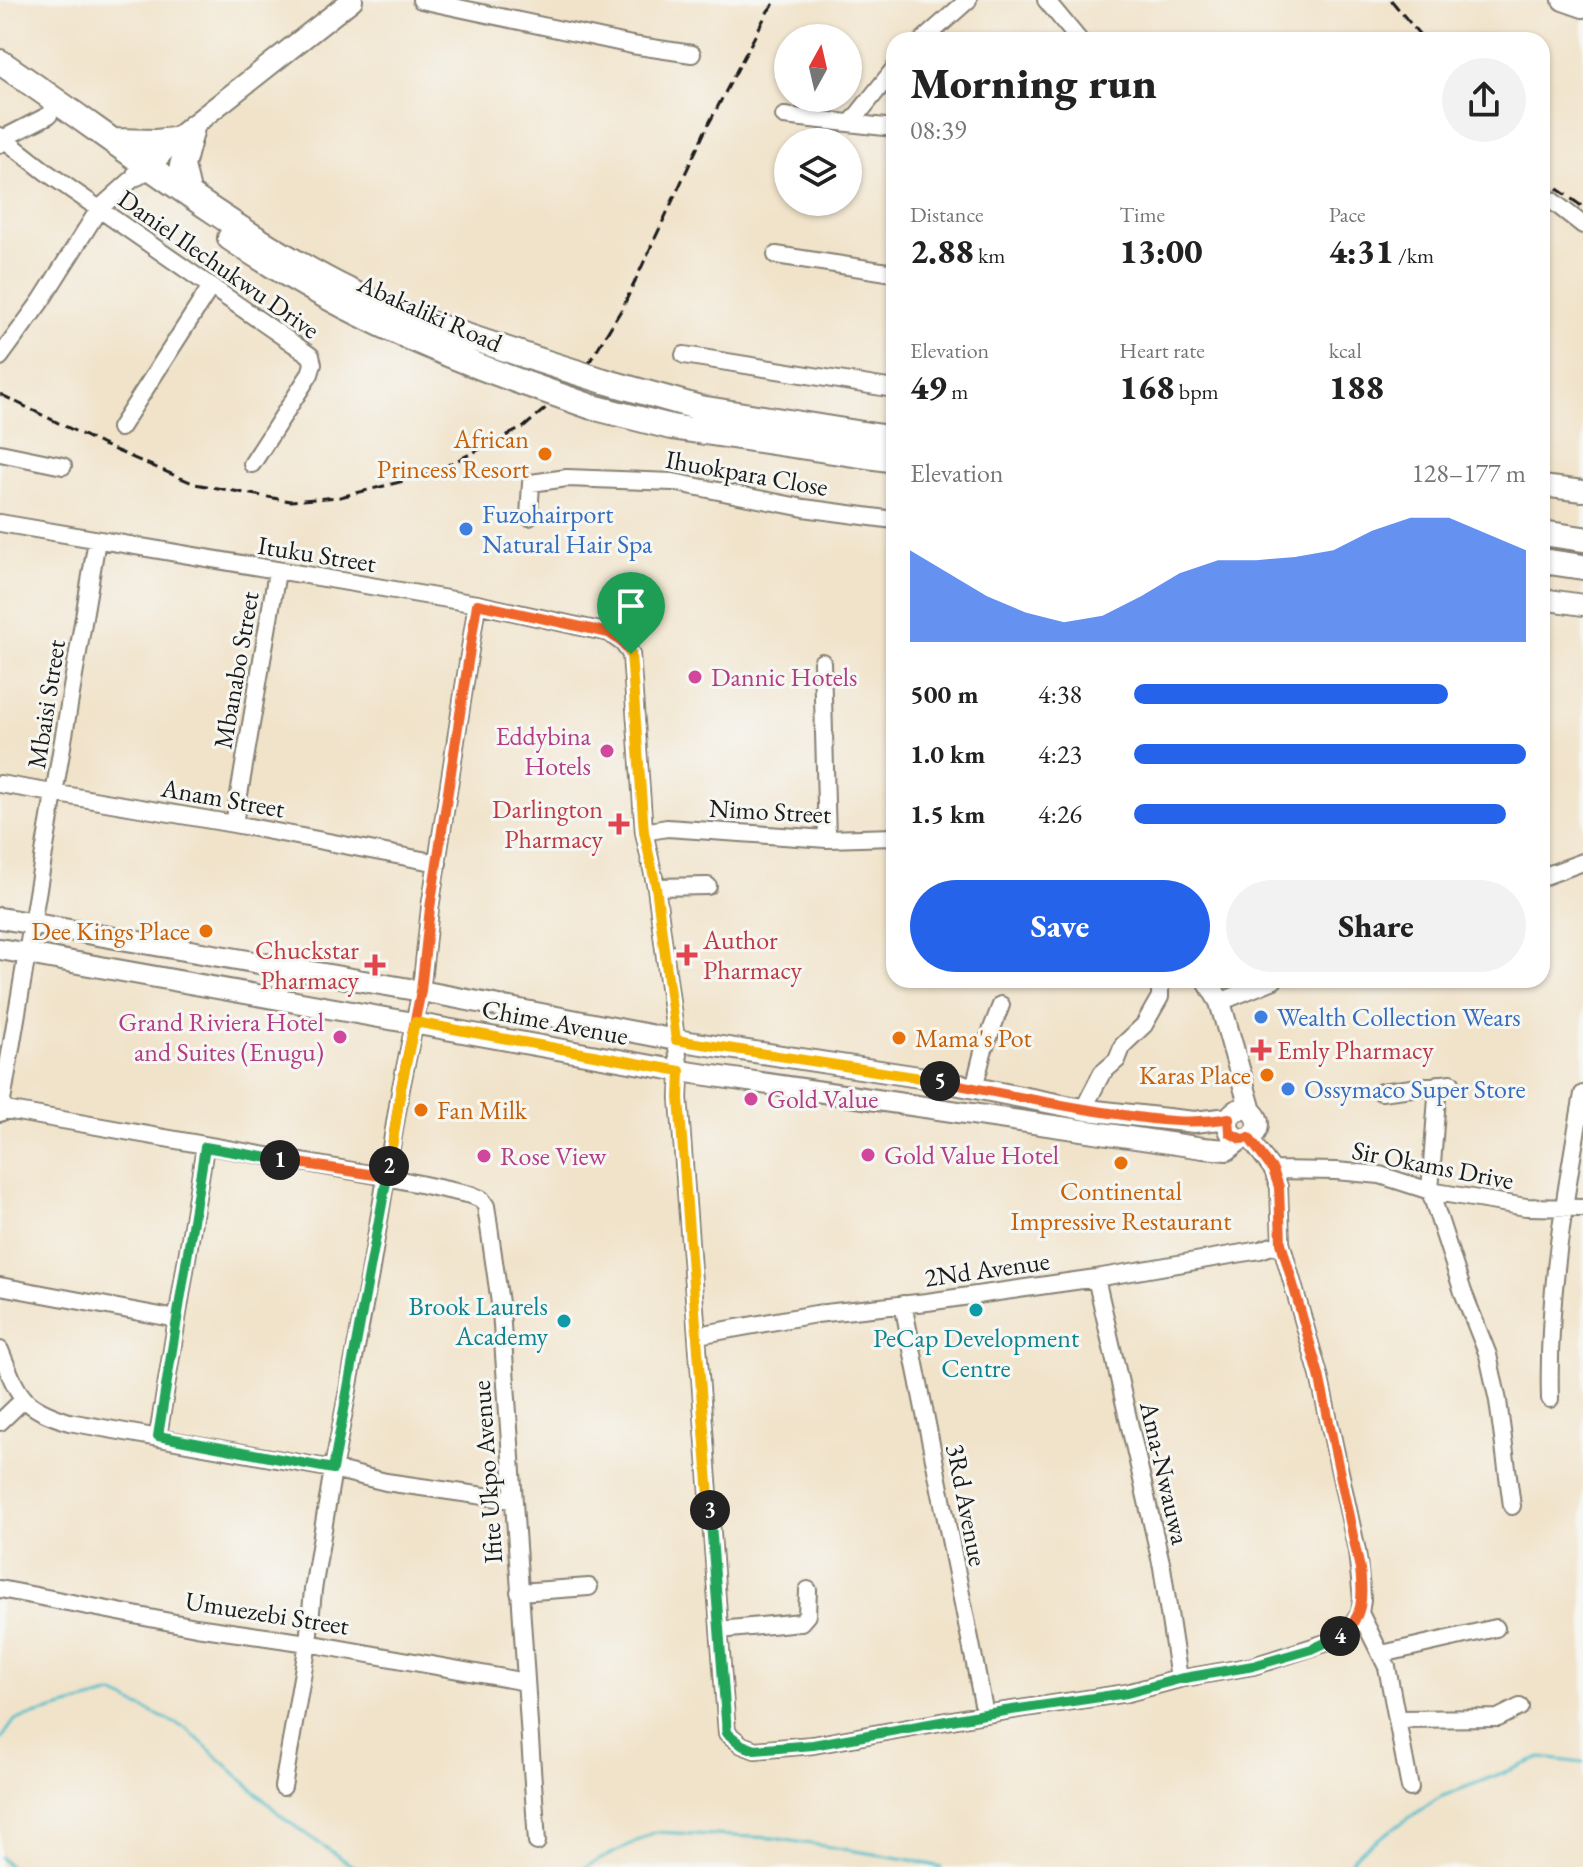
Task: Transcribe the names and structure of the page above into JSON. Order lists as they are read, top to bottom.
{
  "streets": {
    "highway": ["Abakaliki Road"],
    "main road": ["Chime Avenue"],
    "street": [
      "Daniel Ilechukwu Drive",
      "Ihuokpara Close",
      "Ituku Street",
      "Mbanabo Street",
      "Mbaisi Street",
      "Anam Street",
      "Nimo Street",
      "Sir Okams Drive",
      "2Nd Avenue",
      "Ifite Ukpo Avenue",
      "Ama-Nwauwa",
      "3Rd Avenue",
      "Umuezebi Street"
    ]
  },
  "crossings": [
    ["Ituku Street", "Mbanabo Street"],
    ["Ituku Street", "Mbaisi Street"],
    ["Ituku Street", "Nimo Street"],
    ["Mbanabo Street", "Anam Street"],
    ["Mbaisi Street", "Anam Street"],
    ["Mbaisi Street", "Chime Avenue"],
    ["Mbaisi Street", "Ifite Ukpo Avenue"],
    ["2Nd Avenue", "Ama-Nwauwa"],
    ["2Nd Avenue", "3Rd Avenue"],
    ["Ifite Ukpo Avenue", "Umuezebi Street"]
  ],
  "places": {
    "other": [
      "African Princess Resort",
      "Fuzohairport Natural Hair Spa",
      "Dannic Hotels",
      "Eddybina Hotels",
      "Dee Kings Place",
      "Wealth Collection Wears",
      "Grand Riviera Hotel and Suites (Enugu)",
      "Mama's Pot",
      "Karas Place",
      "Ossymaco Super Store",
      "Gold Value",
      "Fan Milk",
      "Gold Value Hotel",
      "Rose View",
      "Continental Impressive Restaurant",
      "PeCap Development Centre",
      "Brook Laurels Academy"
    ],
    "health": [
      "Darlington Pharmacy",
      "Author Pharmacy",
      "Chuckstar Pharmacy",
      "Emly Pharmacy"
    ]
  },
  "north": "top",
  "page": {
    "heading": ["Morning run", "08:39"],
    "stats": [
      ["Distance", "2.88 km"],
      ["Time", "13:00"],
      ["Pace", "4:31 /km"],
      ["Elevation", "49 m"],
      ["Heart rate", "168 bpm"],
      ["kcal", "188"]
    ],
    "chart": ["Elevation", "128–177 m"],
    "list": [
      {
        "name": "500 m",
        "note": "4:38"
      },
      {
        "name": "1.0 km",
        "note": "4:23"
      },
      {
        "name": "1.5 km",
        "note": "4:26"
      }
    ],
    "buttons": ["Save", "Share"],
    "pins": [
      "5",
      "1",
      "2",
      "3",
      "4"
    ]
  }
}
